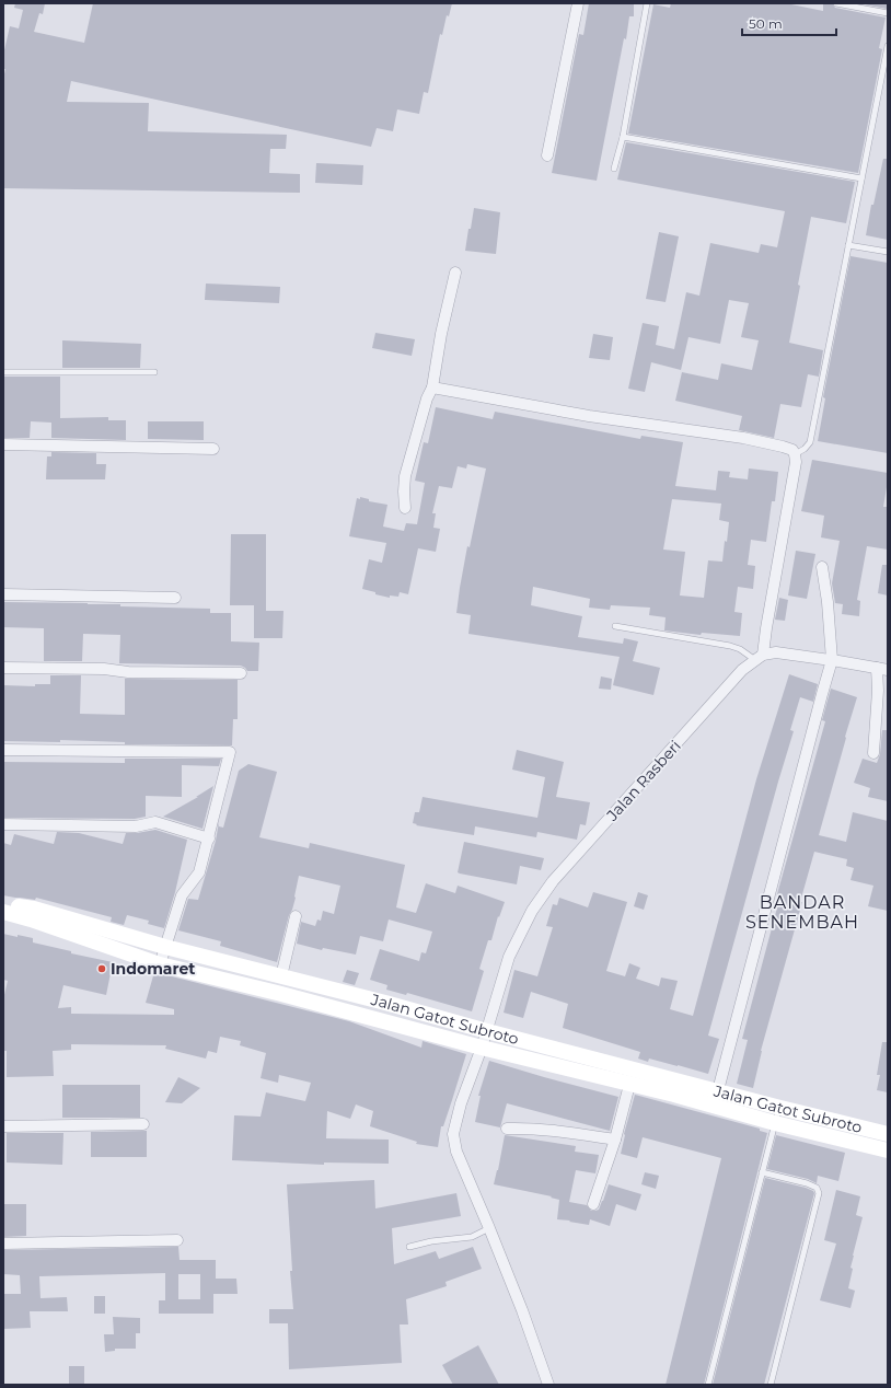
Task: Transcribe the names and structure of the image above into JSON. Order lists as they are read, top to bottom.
{
  "streets": {
    "main road": ["Jalan Gatot Subroto"],
    "street": ["Jalan Rasberi"]
  },
  "crossings": [
    ["Jalan Rasberi", "Jalan Gatot Subroto"]
  ],
  "districts": ["BANDAR SENEMBAH"],
  "places": ["Indomaret"],
  "scale_bar": "50 m"
}
